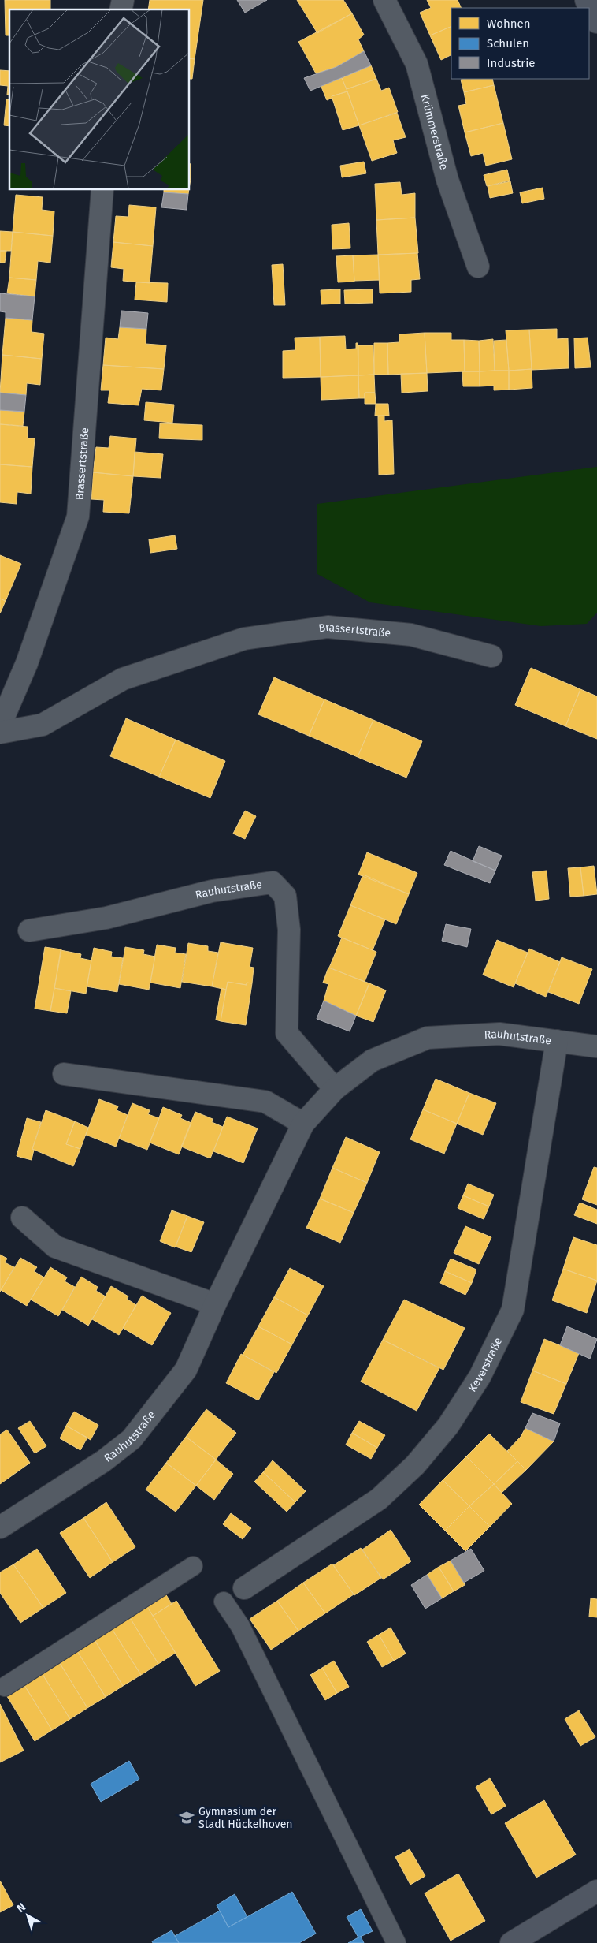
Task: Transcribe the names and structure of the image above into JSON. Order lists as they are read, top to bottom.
{
  "streets": {
    "street": [
      "Krümmerstraße",
      "Brassertstraße",
      "Rauhutstraße",
      "Keverstraße"
    ]
  },
  "crossings": [
    ["Rauhutstraße", "Keverstraße"]
  ],
  "places": {
    "school or university": ["Gymnasium der Stadt Hückelhoven"]
  },
  "legend": ["Wohnen", "Schulen", "Industrie"],
  "north": "top left"
}
